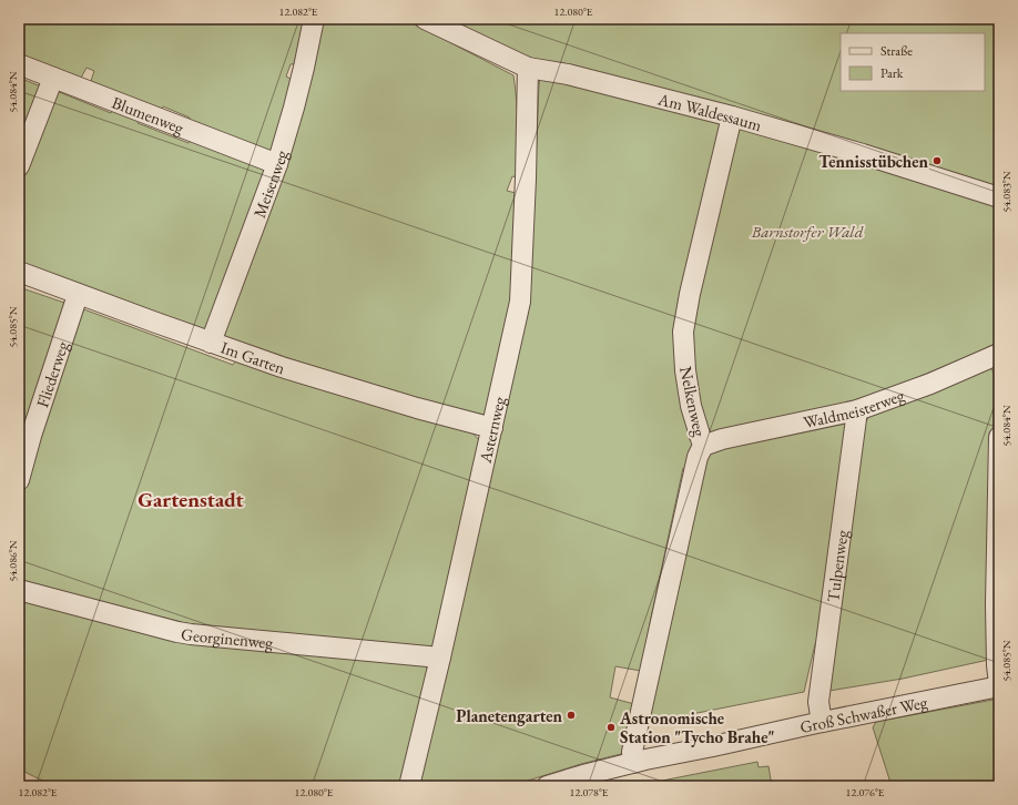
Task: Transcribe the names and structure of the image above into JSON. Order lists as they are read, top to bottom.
{
  "streets": {
    "street": [
      "Am Waldessaum",
      "Blumenweg",
      "Meisenweg",
      "Im Garten",
      "Fliederweg",
      "Nelkenweg",
      "Waldmeisterweg",
      "Asternweg",
      "Tulpenweg",
      "Georginenweg",
      "Groß Schwaßer Weg"
    ]
  },
  "crossings": [
    ["Am Waldessaum", "Nelkenweg"],
    ["Am Waldessaum", "Asternweg"],
    ["Blumenweg", "Meisenweg"],
    ["Meisenweg", "Im Garten"],
    ["Im Garten", "Fliederweg"],
    ["Im Garten", "Asternweg"],
    ["Nelkenweg", "Waldmeisterweg"],
    ["Nelkenweg", "Groß Schwaßer Weg"],
    ["Waldmeisterweg", "Tulpenweg"],
    ["Asternweg", "Georginenweg"],
    ["Tulpenweg", "Groß Schwaßer Weg"]
  ],
  "districts": ["Gartenstadt"],
  "parks": ["Barnstorfer Wald"],
  "places": ["Tennisstübchen", "Planetengarten", "Astronomische Station \"Tycho Brahe\""],
  "legend": ["Straße", "Park"],
  "coordinates": [
    "12.082°E",
    "12.080°E",
    "54.084°N",
    "54.083°N",
    "54.085°N",
    "54.086°N",
    "12.078°E",
    "12.076°E"
  ]
}
